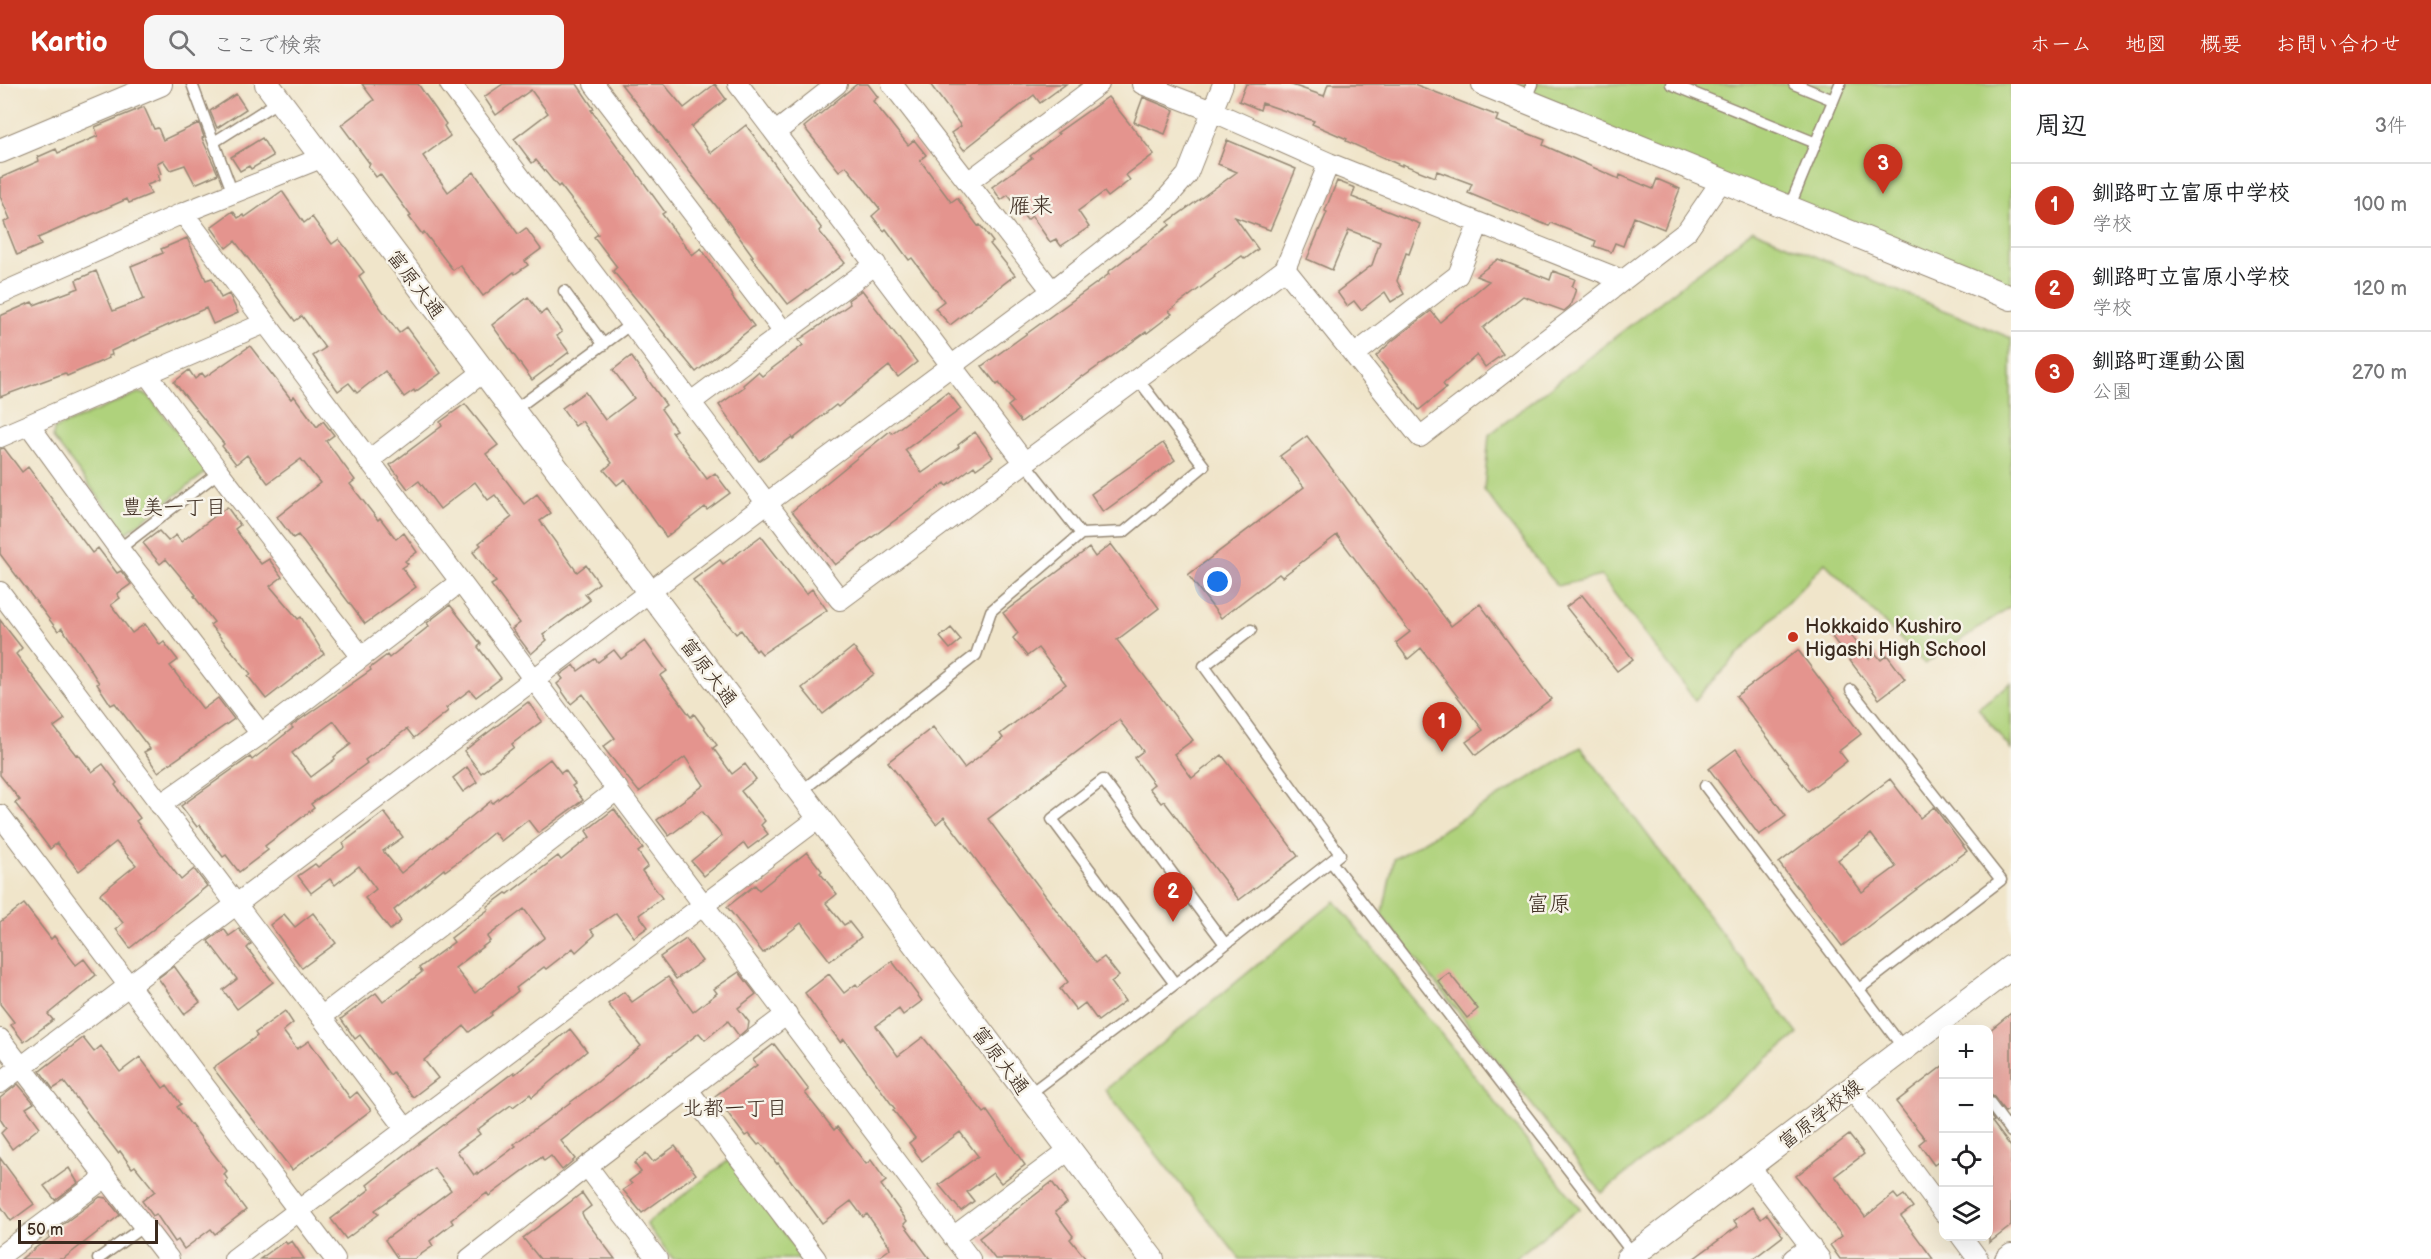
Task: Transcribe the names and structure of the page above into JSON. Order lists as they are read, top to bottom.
{
  "streets": {
    "street": ["富原大通", "富原学校線"]
  },
  "districts": [
    "雁来",
    "豊美一丁目",
    "富原",
    "北都一丁目"
  ],
  "places": ["Hokkaido Kushiro Higashi High School"],
  "scale_bar": "50 m",
  "page": {
    "header": "Kartio",
    "search": "ここで検索",
    "nav": [
      "ホーム",
      "地図",
      "概要",
      "お問い合わせ"
    ],
    "heading": ["周辺", "3件"],
    "pins": ["3", "1", "2"],
    "list": [
      {
        "mark": "1",
        "name": "釧路町立富原中学校",
        "note": "学校",
        "value": "100 m"
      },
      {
        "mark": "2",
        "name": "釧路町立富原小学校",
        "note": "学校",
        "value": "120 m"
      },
      {
        "mark": "3",
        "name": "釧路町運動公園",
        "note": "公園",
        "value": "270 m"
      }
    ],
    "map_buttons": ["+", "−"],
    "scale": "50 m"
  }
}
